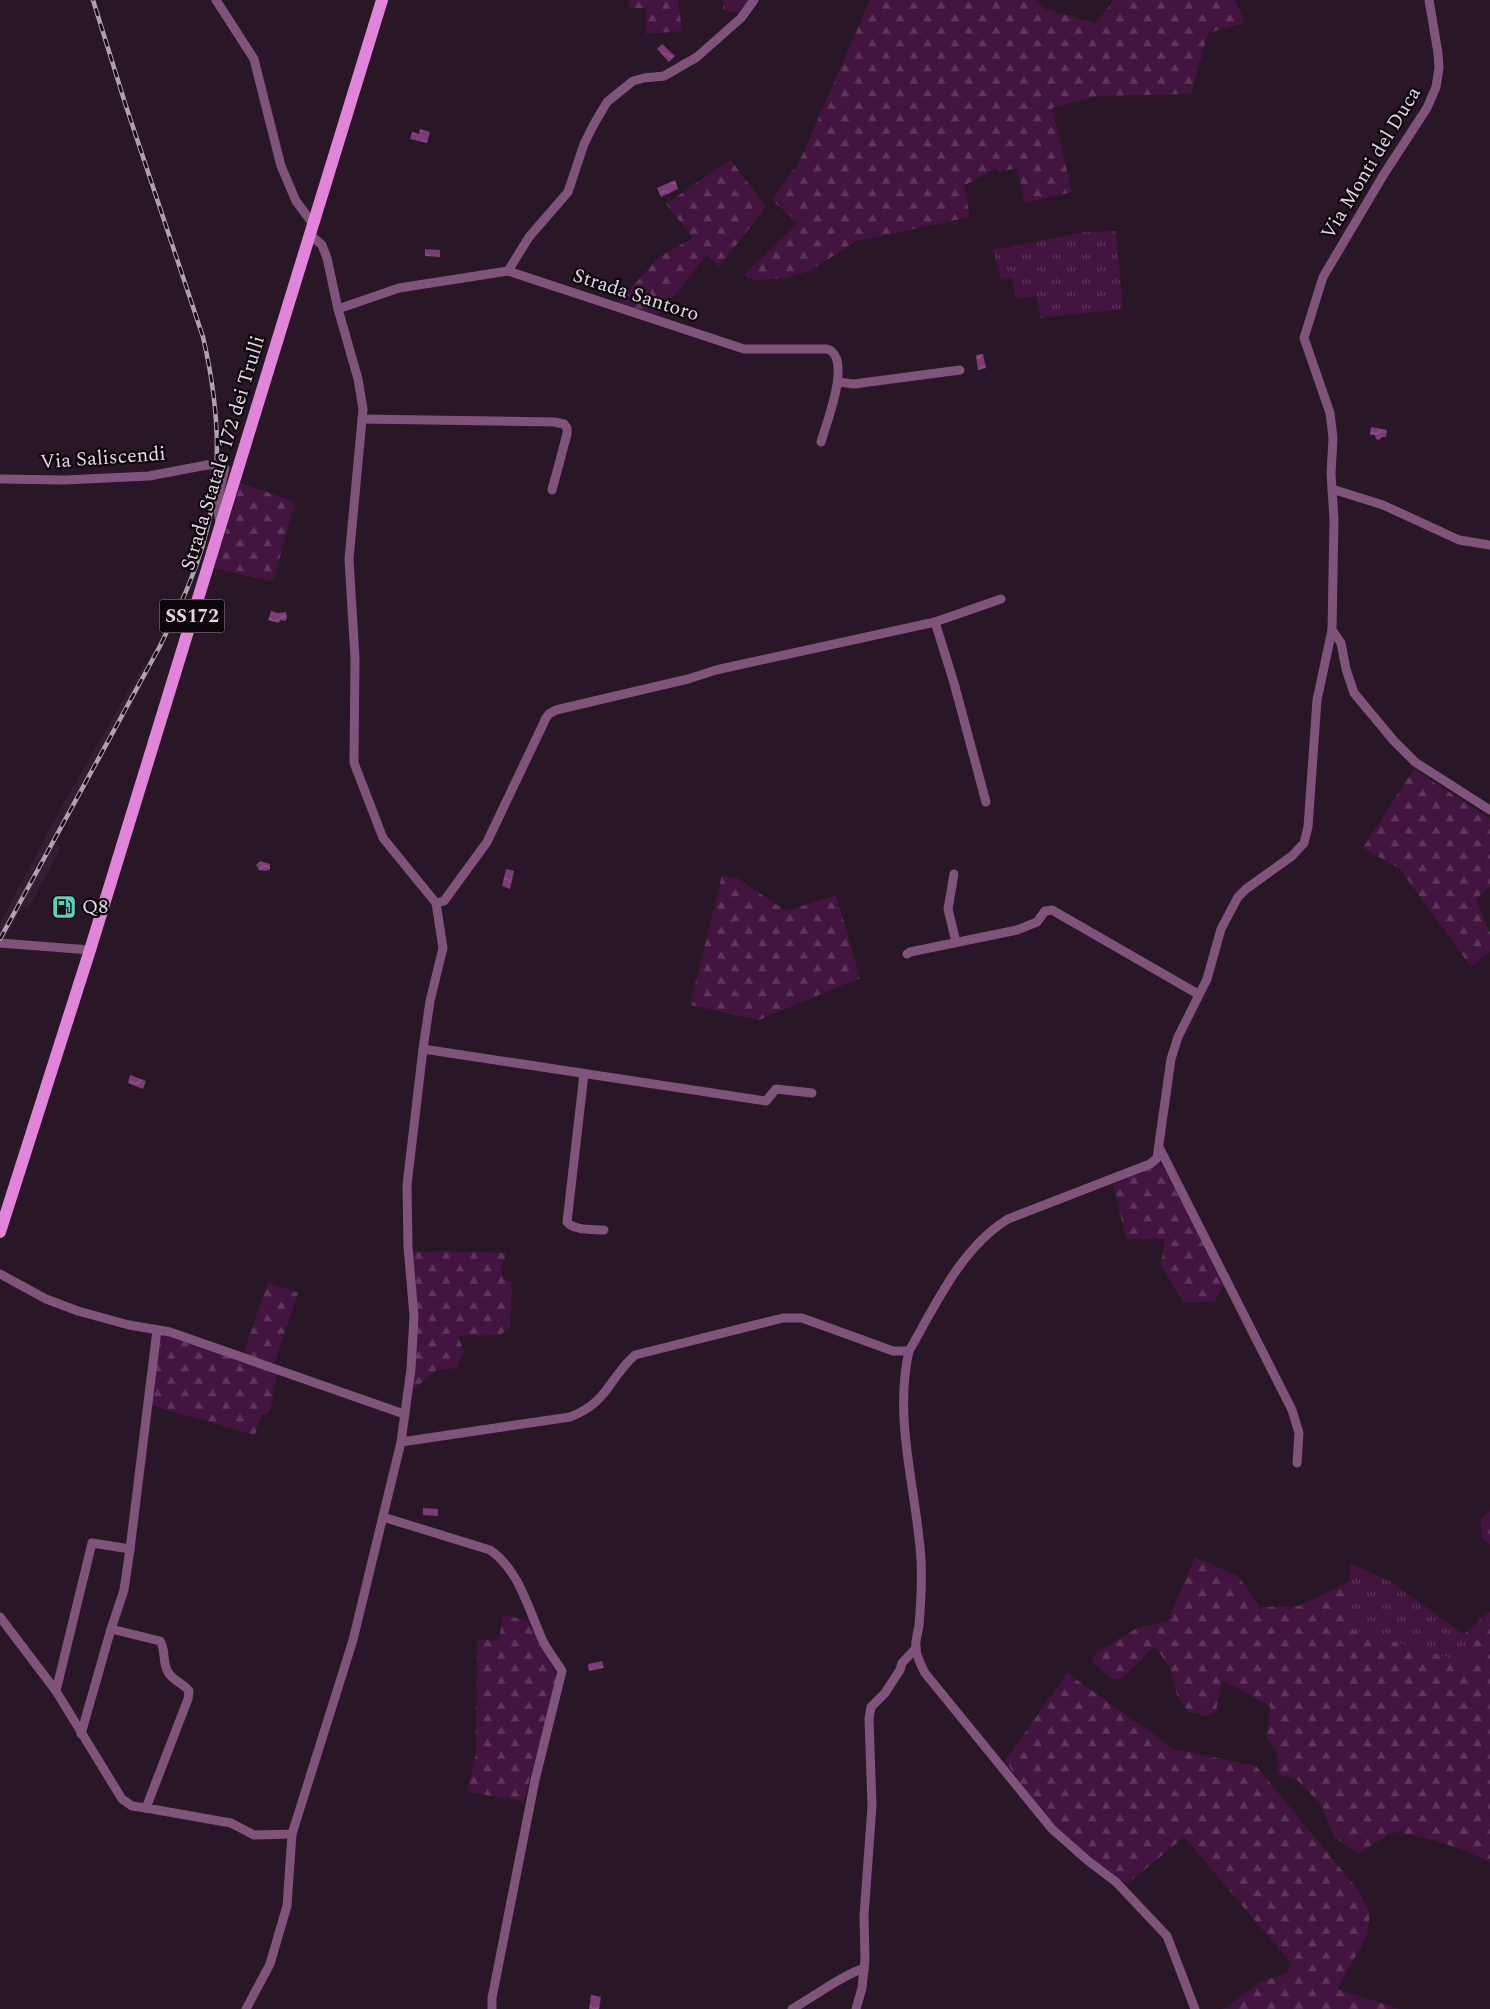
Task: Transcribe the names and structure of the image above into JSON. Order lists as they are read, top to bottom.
{
  "streets": {
    "main road": ["Strada Statale 172 dei Trulli", "SS172"],
    "street": ["Via Monti del Duca", "Strada Santoro", "Via Saliscendi"]
  },
  "crossings": [
    ["Strada Statale 172 dei Trulli", "Via Saliscendi"]
  ],
  "places": {
    "fuel station": ["Q8"]
  }
}
